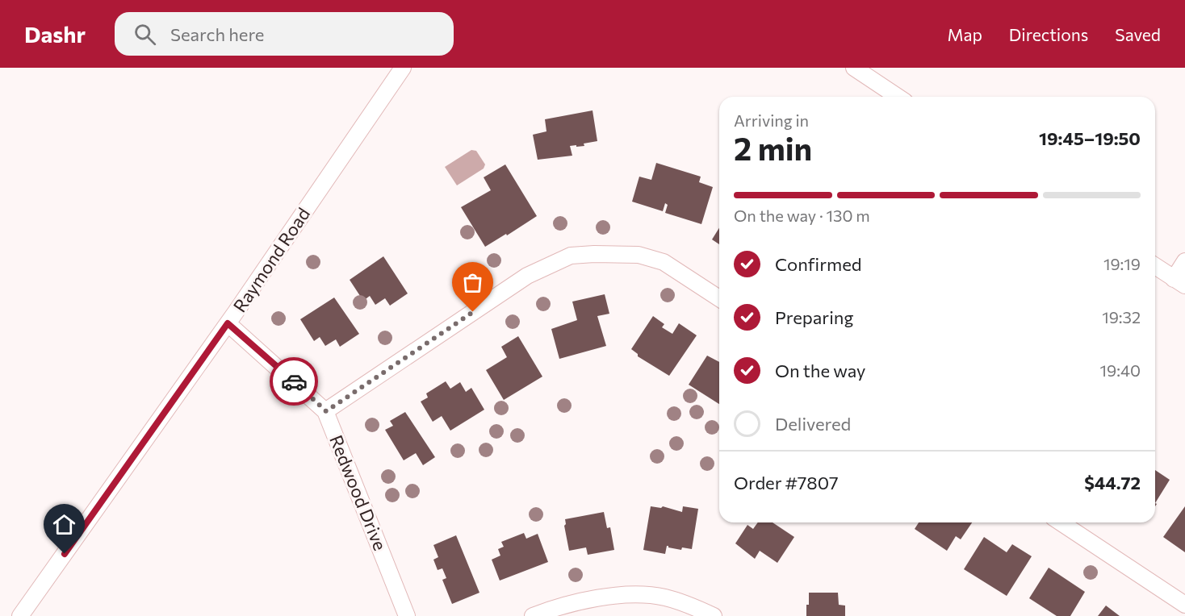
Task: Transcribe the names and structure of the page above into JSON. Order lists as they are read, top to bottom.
{
  "streets": {
    "street": ["Raymond Road", "Redwood Drive"]
  },
  "crossings": [
    ["Raymond Road", "Redwood Drive"]
  ],
  "page": {
    "header": "Dashr",
    "search": "Search here",
    "nav": ["Map", "Directions", "Saved"],
    "heading": ["2 min", "Arriving in", "19:45–19:50"],
    "panel": ["Order #7807", "$44.72"],
    "bar": "On the way · 130 m",
    "list": [
      ["Confirmed", "19:19"],
      ["Preparing", "19:32"],
      ["On the way", "19:40"],
      "Delivered"
    ]
  }
}
